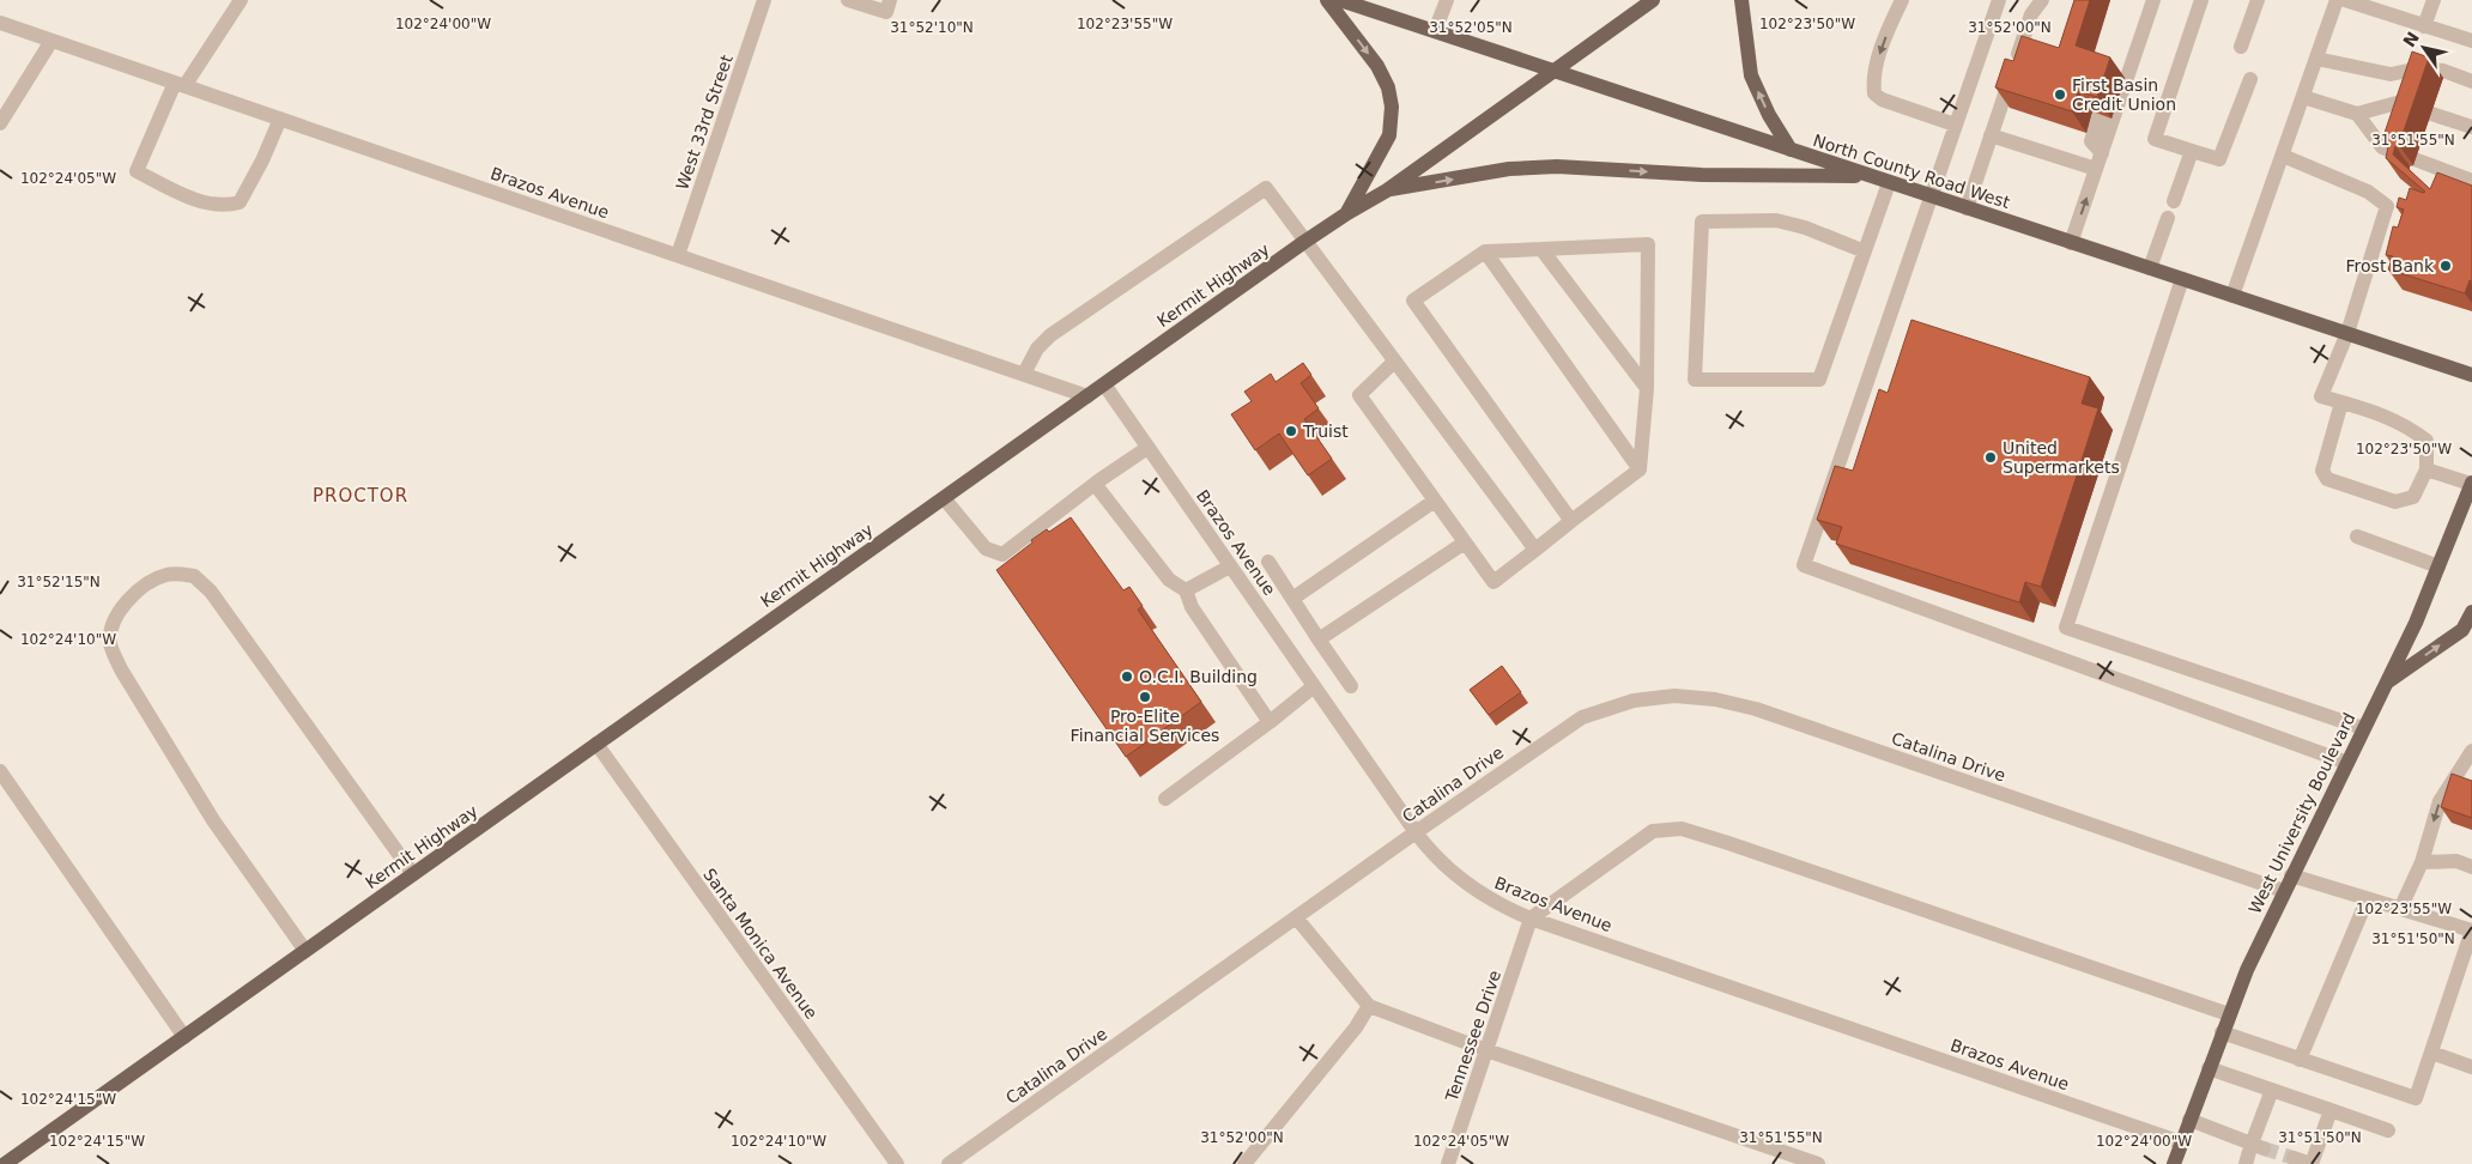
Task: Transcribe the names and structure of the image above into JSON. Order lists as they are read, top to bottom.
{
  "streets": {
    "main road": ["North County Road West", "Kermit Highway", "West University Boulevard"],
    "street": [
      "West 33rd Street",
      "Brazos Avenue",
      "Catalina Drive",
      "Santa Monica Avenue",
      "Tennessee Drive"
    ]
  },
  "crossings": [
    ["West 33rd Street", "Brazos Avenue"],
    ["North County Road West", "Kermit Highway"],
    ["Brazos Avenue", "Kermit Highway"],
    ["Brazos Avenue", "Catalina Drive"],
    ["Brazos Avenue", "West University Boulevard"],
    ["Brazos Avenue", "Tennessee Drive"],
    ["Kermit Highway", "Santa Monica Avenue"],
    ["Catalina Drive", "West University Boulevard"]
  ],
  "districts": ["PROCTOR"],
  "places": [
    "First Basin Credit Union",
    "Frost Bank",
    "Truist",
    "United Supermarkets",
    "O.C.I. Building",
    "Pro-Elite Financial Services"
  ],
  "north": "top left",
  "coordinates": [
    "102°24'00\"W",
    "102°23'50\"W",
    "102°23'55\"W",
    "31°52'10\"N",
    "31°52'05\"N",
    "31°52'00\"N",
    "31°51'55\"N",
    "102°24'05\"W",
    "31°52'15\"N",
    "102°24'10\"W",
    "31°51'50\"N",
    "102°24'15\"W"
  ]
}
